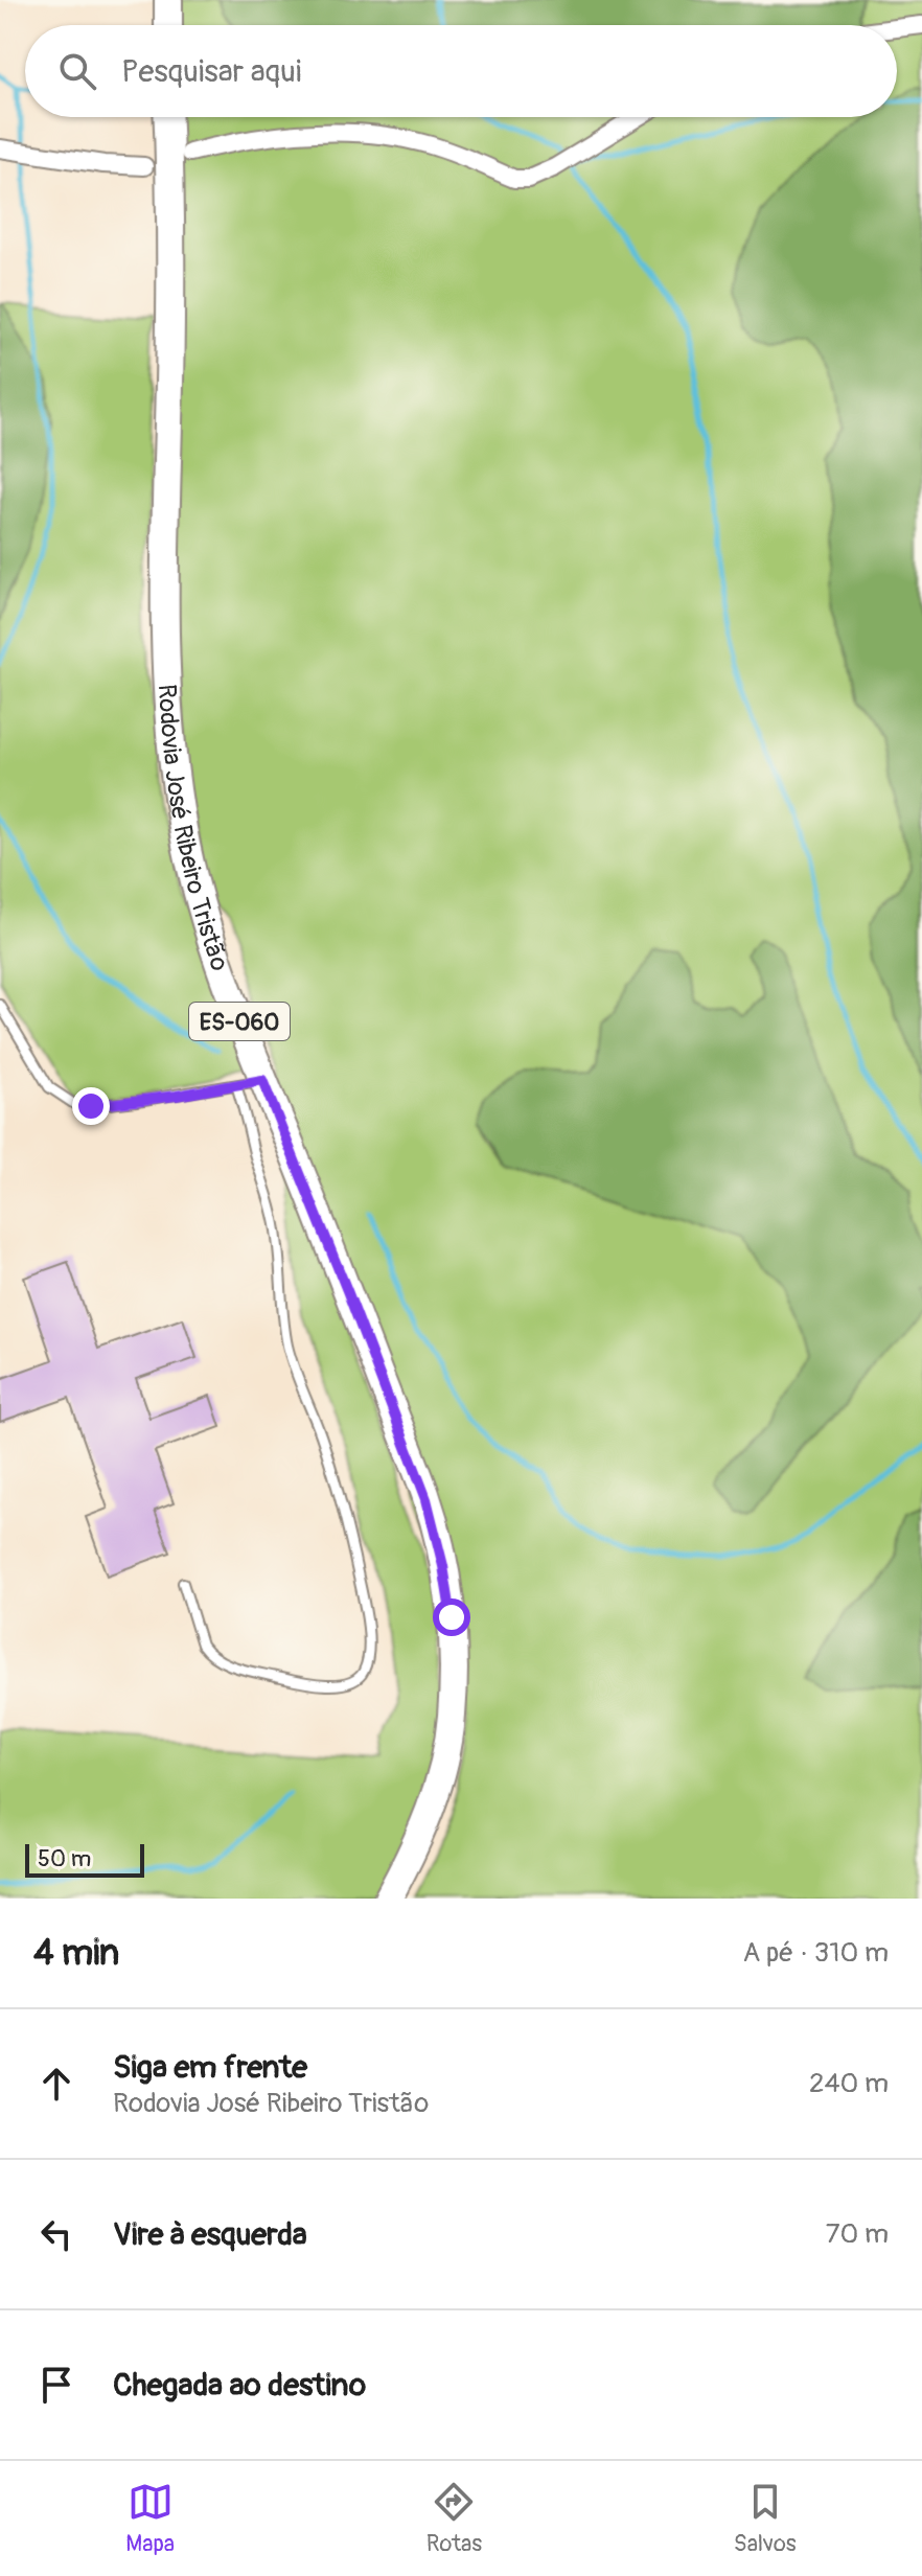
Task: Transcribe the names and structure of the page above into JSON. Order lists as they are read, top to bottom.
{
  "streets": {
    "main road": ["Rodovia José Ribeiro Tristão", "ES-060"]
  },
  "scale_bar": "50 m",
  "page": {
    "search": "Pesquisar aqui",
    "scale": "50 m",
    "heading": ["4 min", "A pé · 310 m"],
    "list": [
      ["Siga em frente", "Rodovia José Ribeiro Tristão", "240 m"],
      ["Vire à esquerda", "70 m"],
      "Chegada ao destino"
    ],
    "nav": ["Mapa", "Rotas", "Salvos"]
  }
}
